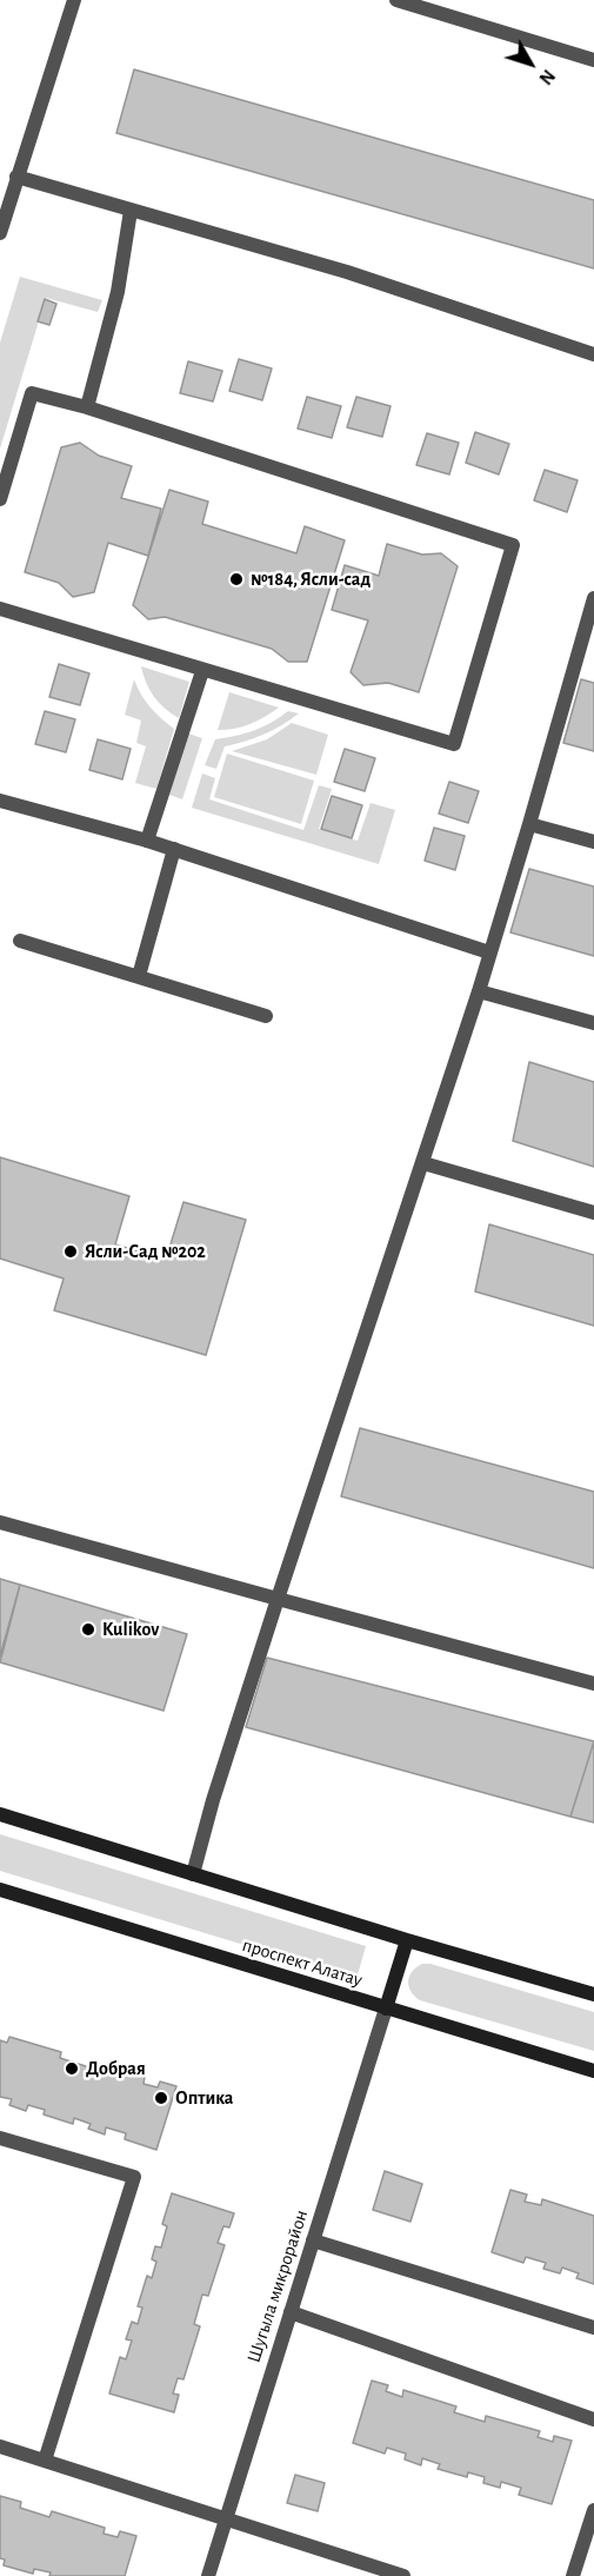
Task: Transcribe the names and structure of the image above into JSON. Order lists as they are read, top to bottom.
{
  "streets": {
    "main road": ["проспект Алатау"],
    "street": ["Шугыла микрорайон"]
  },
  "crossings": [
    ["проспект Алатау", "Шугыла микрорайон"]
  ],
  "places": [
    "№184, Ясли-сад",
    "Ясли-Сад №202",
    "Kulikov",
    "Добрая",
    "Оптика"
  ],
  "north": "bottom right"
}
